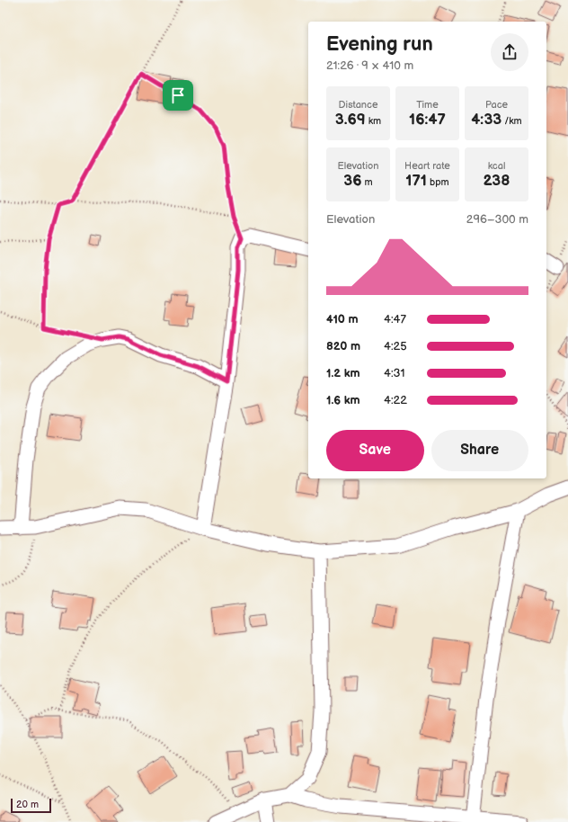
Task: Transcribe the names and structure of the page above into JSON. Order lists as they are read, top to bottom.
{
  "scale_bar": "20 m",
  "page": {
    "heading": ["Evening run", "21:26 · 9 × 410 m"],
    "stats": [
      ["Distance", "3.69 km"],
      ["Time", "16:47"],
      ["Pace", "4:33 /km"],
      ["Elevation", "36 m"],
      ["Heart rate", "171 bpm"],
      ["kcal", "238"]
    ],
    "chart": ["Elevation", "296–300 m"],
    "list": [
      {
        "name": "410 m",
        "note": "4:47"
      },
      {
        "name": "820 m",
        "note": "4:25"
      },
      {
        "name": "1.2 km",
        "note": "4:31"
      },
      {
        "name": "1.6 km",
        "note": "4:22"
      }
    ],
    "buttons": ["Save", "Share"],
    "scale": "20 m"
  }
}
